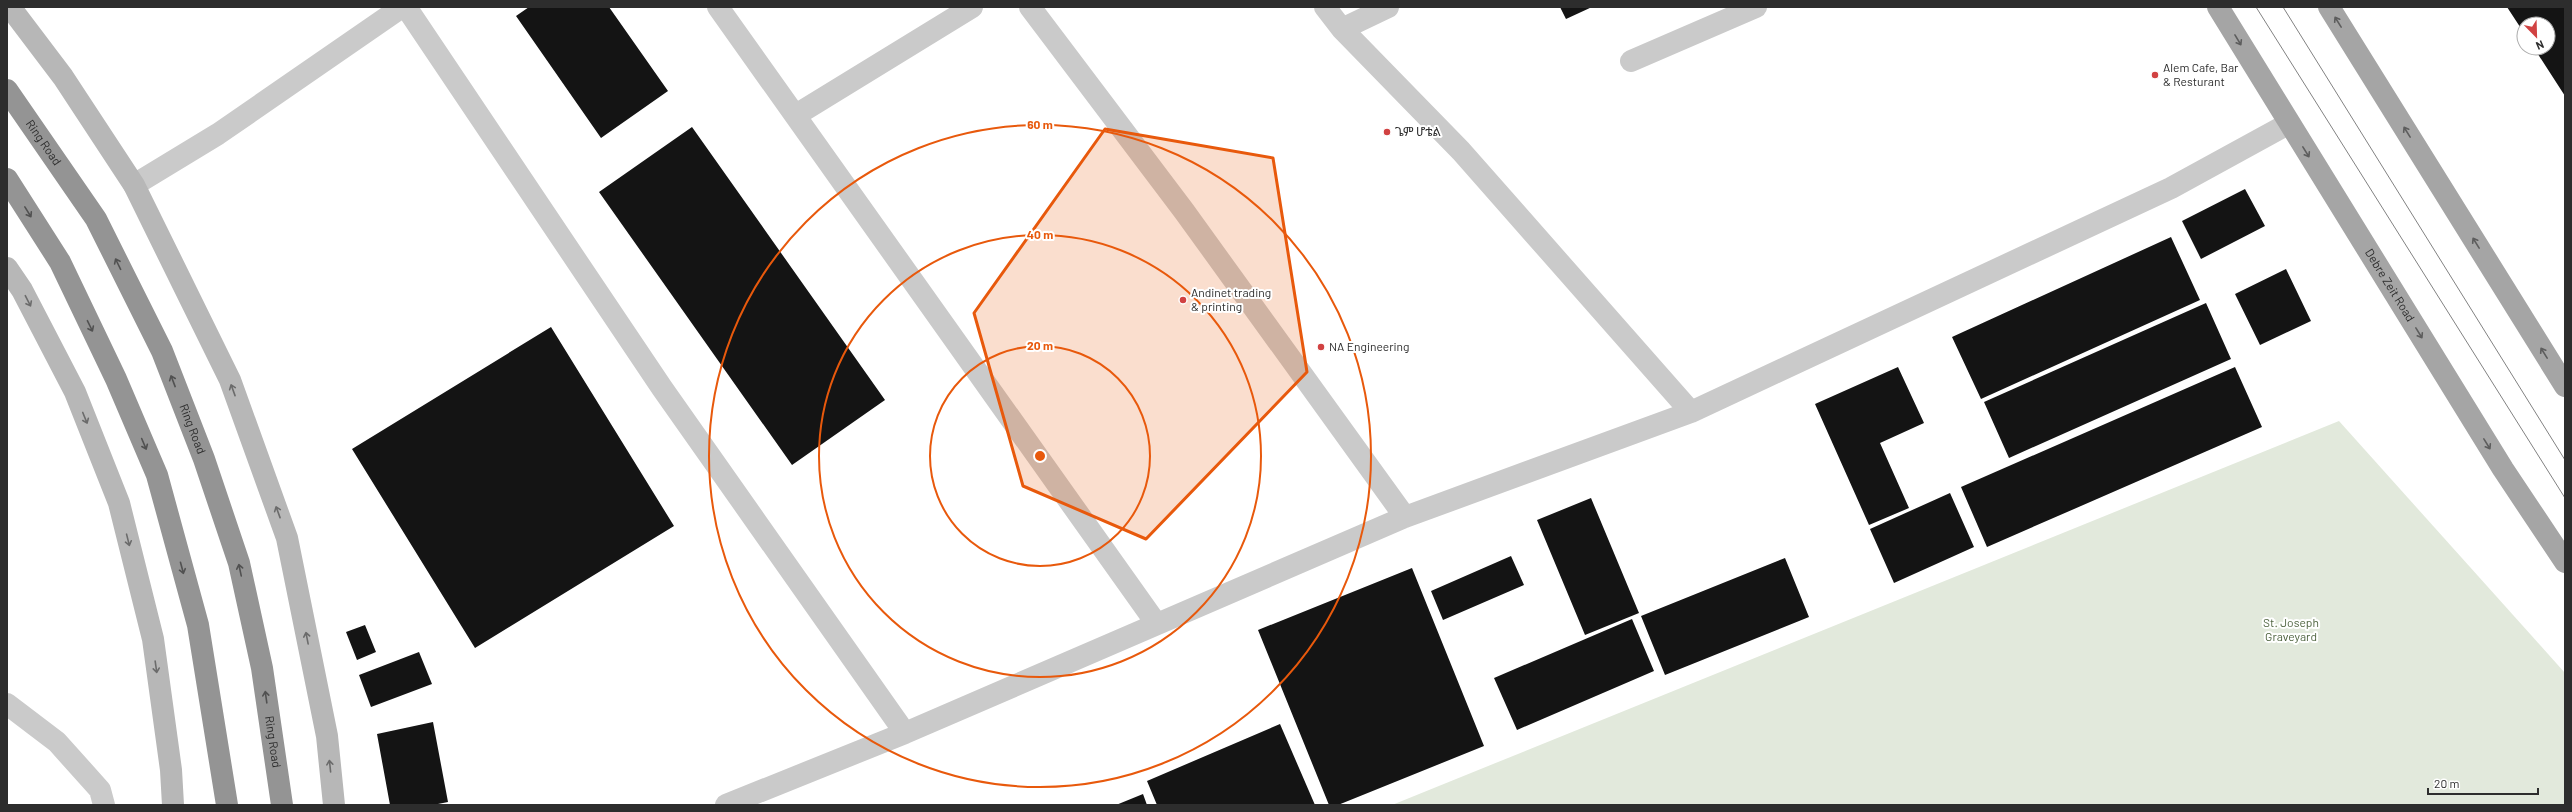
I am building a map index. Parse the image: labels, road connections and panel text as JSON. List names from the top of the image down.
{
  "streets": {
    "highway": ["Ring Road"],
    "main road": ["Debre Zeit Road"]
  },
  "parks": ["St. Joseph Graveyard"],
  "places": [
    "Alem Cafe, Bar & Resturant",
    "ጌም ሆቴል",
    "Andinet trading & printing",
    "NA Engineering"
  ],
  "scale_bar": "20 m",
  "north": "bottom right",
  "rings": ["60 m", "40 m", "20 m"]
}
